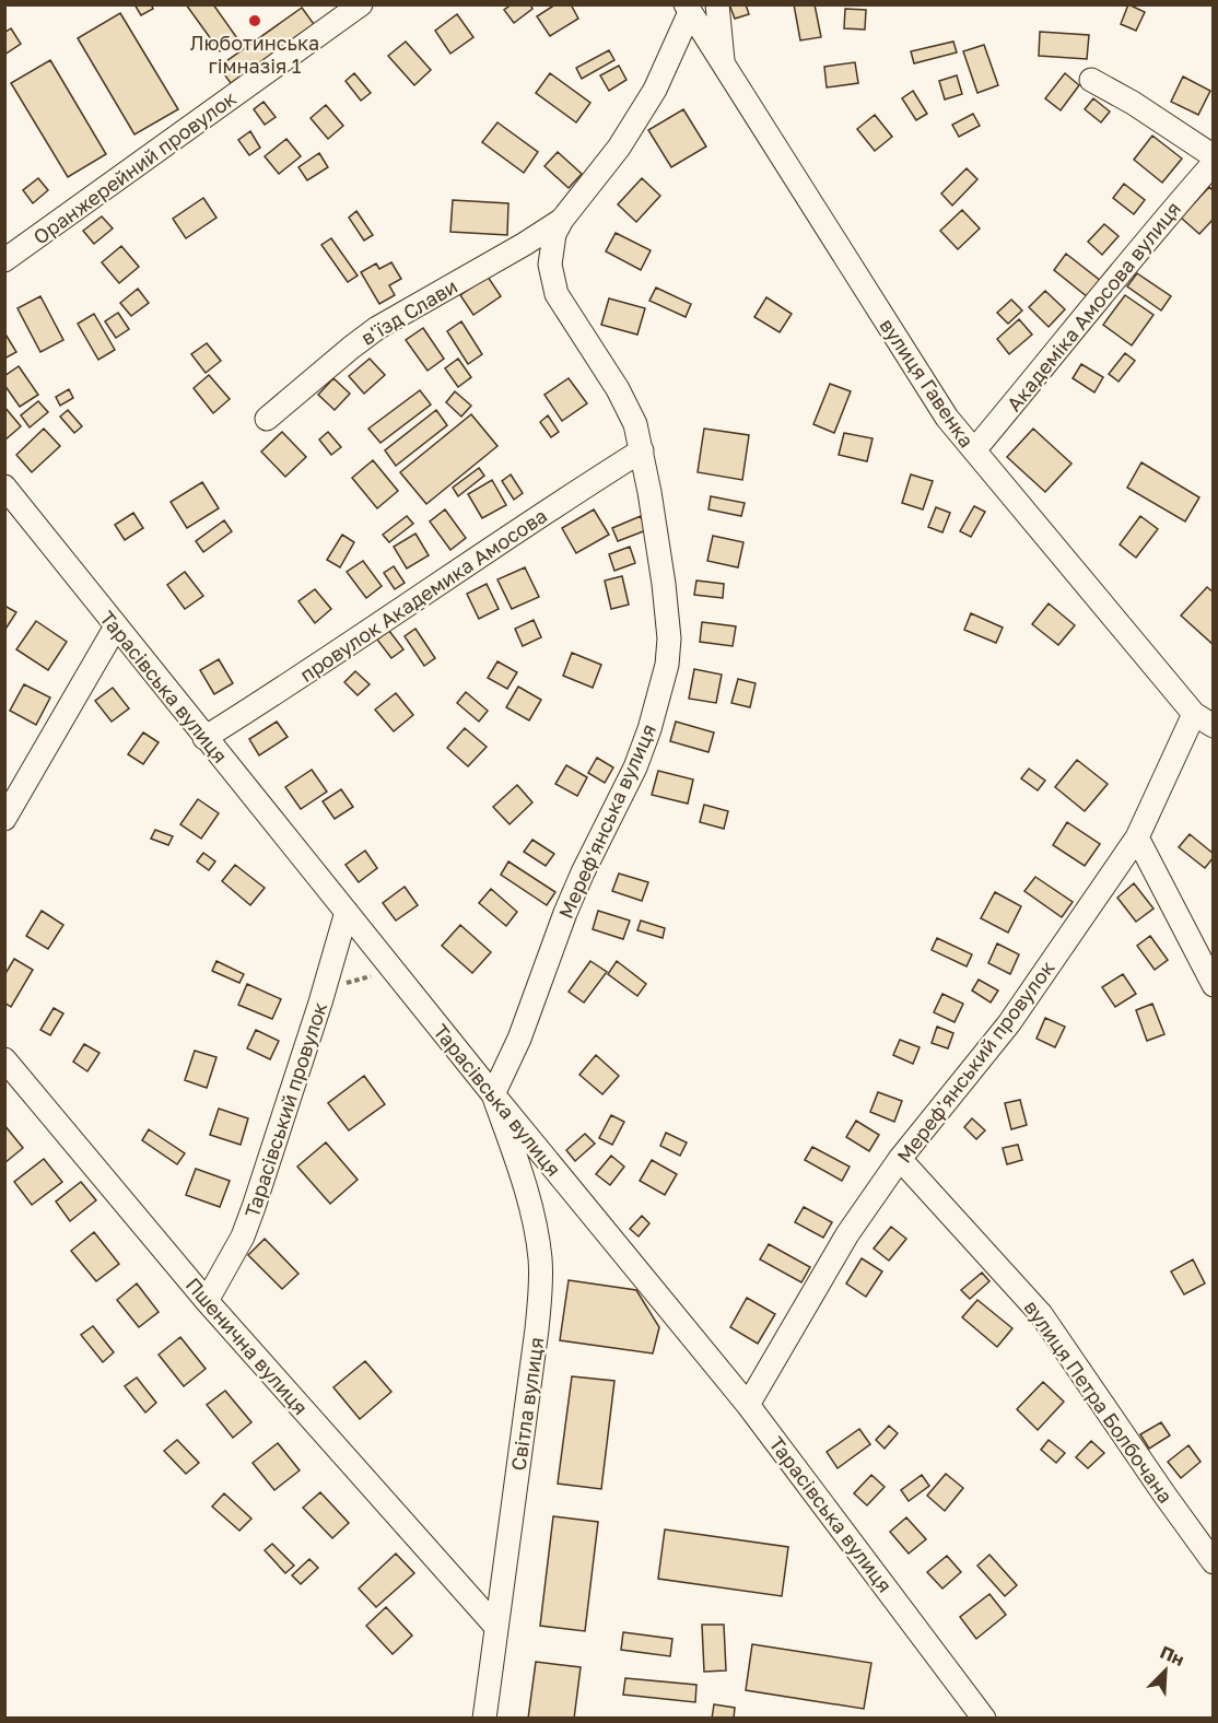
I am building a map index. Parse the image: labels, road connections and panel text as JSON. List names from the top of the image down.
{
  "streets": {
    "street": [
      "Оранжерейний провулок",
      "Академіка Амосова вулиця",
      "в'їзд Слави",
      "вулиця Гавенка",
      "провулок Академика Амосова",
      "Тарасівська вулиця",
      "Мереф'янська вулиця",
      "Мереф'янський провулок",
      "Тарасівський провулок",
      "Пшенична вулиця",
      "вулиця Петра Болбочана",
      "Світла вулиця"
    ]
  },
  "crossings": [
    ["Академіка Амосова вулиця", "вулиця Гавенка"],
    ["в'їзд Слави", "Мереф'янська вулиця"],
    ["вулиця Гавенка", "Мереф'янська вулиця"],
    ["вулиця Гавенка", "Мереф'янський провулок"],
    ["провулок Академика Амосова", "Тарасівська вулиця"],
    ["провулок Академика Амосова", "Мереф'янська вулиця"],
    ["Тарасівська вулиця", "Мереф'янська вулиця"],
    ["Тарасівська вулиця", "Мереф'янський провулок"],
    ["Тарасівська вулиця", "Тарасівський провулок"],
    ["Тарасівська вулиця", "Світла вулиця"],
    ["Мереф'янська вулиця", "Світла вулиця"],
    ["Мереф'янський провулок", "вулиця Петра Болбочана"],
    ["Тарасівський провулок", "Пшенична вулиця"],
    ["Пшенична вулиця", "Світла вулиця"]
  ],
  "places": ["Люботинська гiмназiя 1"],
  "north": "top right"
}
